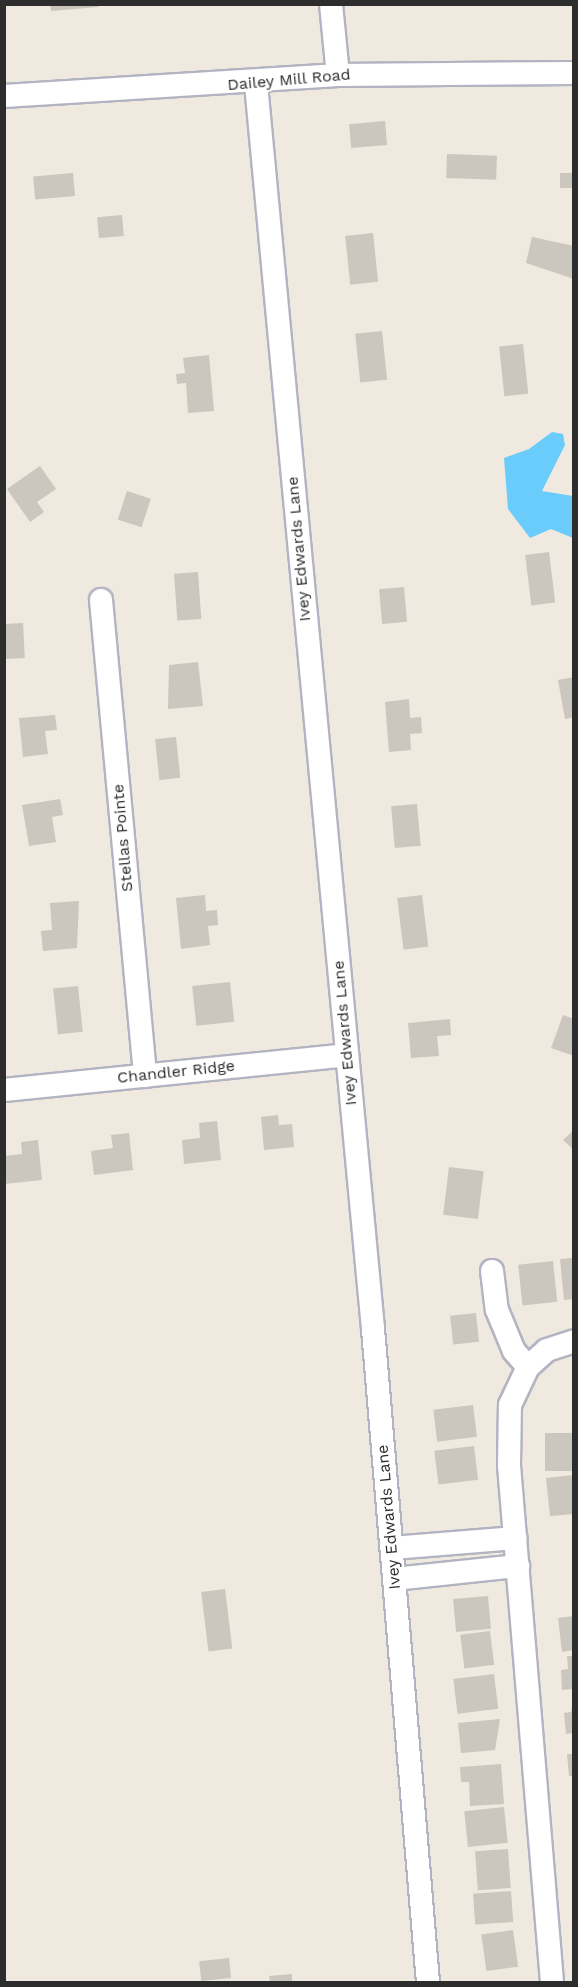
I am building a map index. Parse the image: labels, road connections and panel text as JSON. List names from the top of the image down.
{
  "streets": {
    "street": [
      "Dailey Mill Road",
      "Ivey Edwards Lane",
      "Stellas Pointe",
      "Chandler Ridge"
    ]
  },
  "crossings": [
    ["Dailey Mill Road", "Ivey Edwards Lane"],
    ["Ivey Edwards Lane", "Chandler Ridge"],
    ["Stellas Pointe", "Chandler Ridge"]
  ]
}
